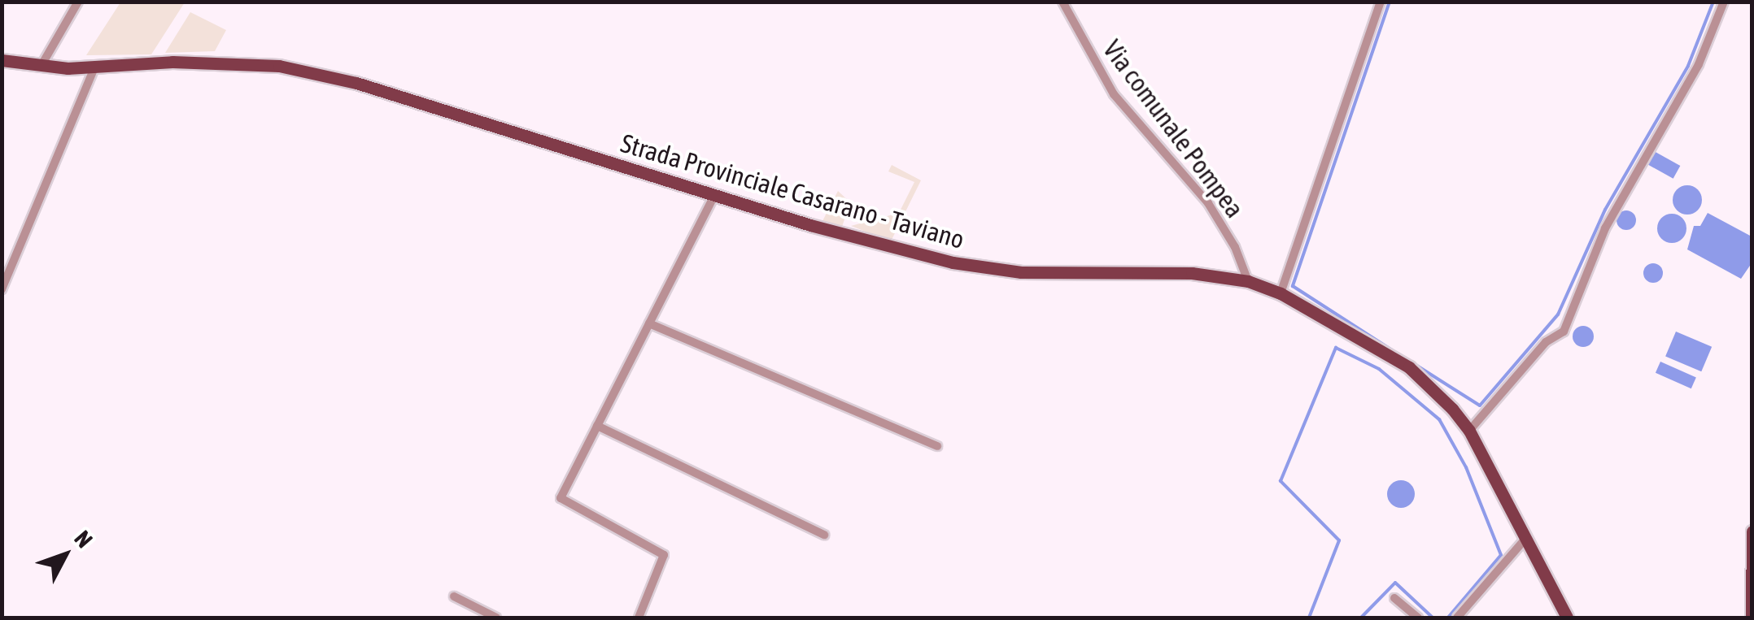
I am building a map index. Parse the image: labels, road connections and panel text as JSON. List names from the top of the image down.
{
  "streets": {
    "main road": ["Strada Provinciale Casarano - Taviano"],
    "street": ["Via comunale Pompea"]
  },
  "crossings": [
    ["Via comunale Pompea", "Strada Provinciale Casarano - Taviano"]
  ],
  "north": "top right"
}
